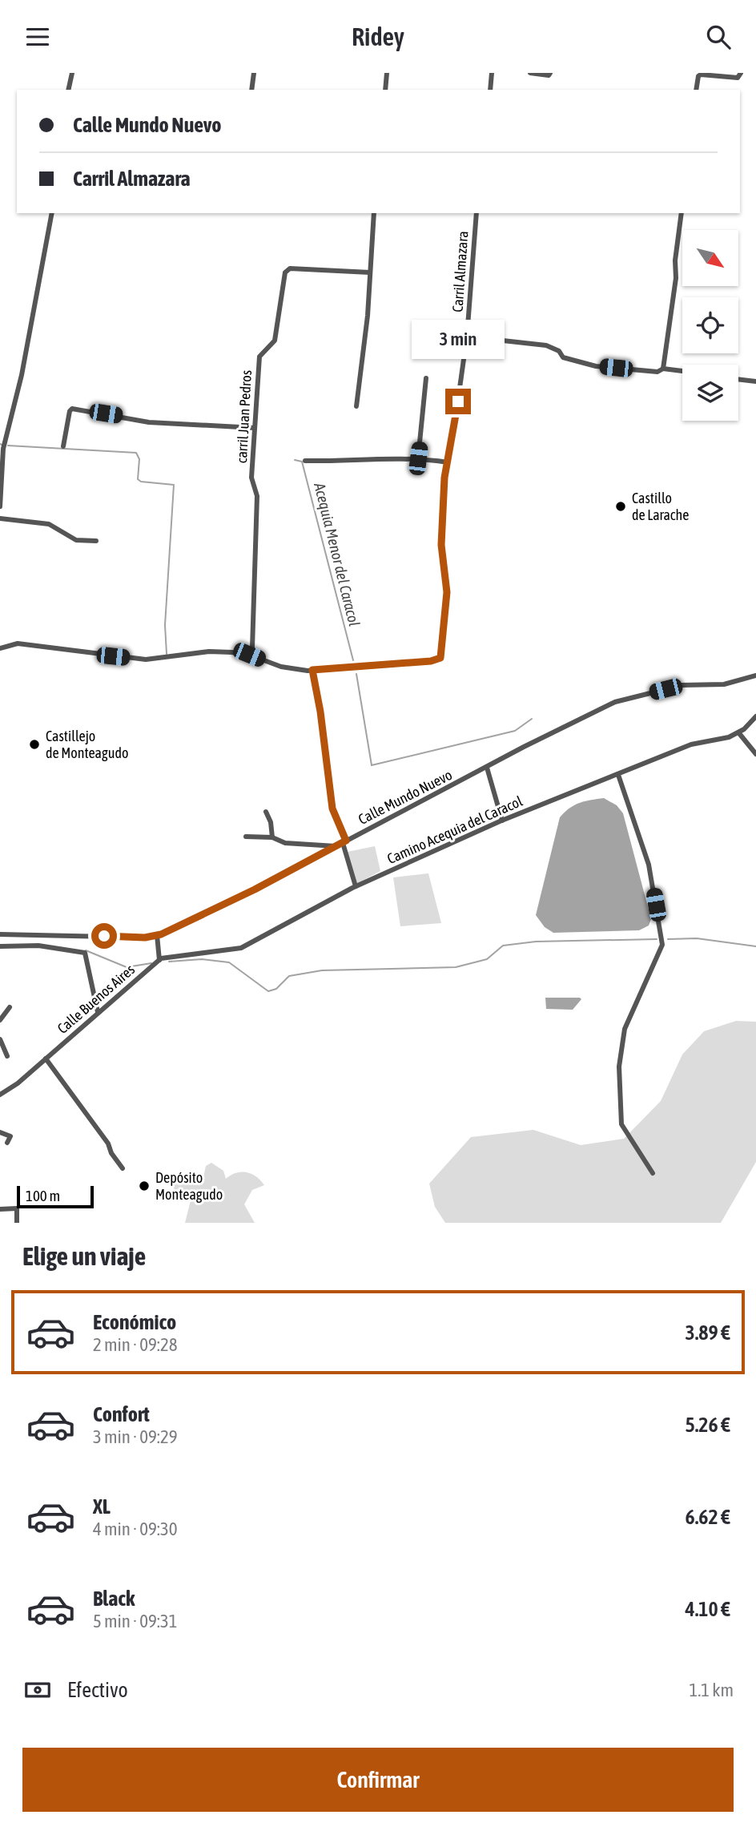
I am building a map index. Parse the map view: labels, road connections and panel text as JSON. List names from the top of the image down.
{
  "streets": {
    "street": [
      "Carril Almazara",
      "carril Juan Pedros",
      "Calle Mundo Nuevo",
      "Camino Acequia del Caracol",
      "Calle Buenos Aires"
    ]
  },
  "crossings": [
    ["Carril Almazara", "carril Juan Pedros"],
    ["Camino Acequia del Caracol", "Calle Buenos Aires"]
  ],
  "water": ["Acequia Menor del Caracol"],
  "places": ["Castillo de Larache", "Castillejo de Monteagudo", "Depósito Monteagudo"],
  "scale_bar": "100 m",
  "north": "bottom right",
  "page": {
    "header": "Ridey",
    "banner": ["Calle Mundo Nuevo", "Carril Almazara"],
    "bubble": "3 min",
    "scale": "100 m",
    "heading": "Elige un viaje",
    "list": [
      {
        "name": "Económico",
        "note": "2 min · 09:28",
        "value": "3.89 €"
      },
      {
        "name": "Confort",
        "note": "3 min · 09:29",
        "value": "5.26 €"
      },
      {
        "name": "XL",
        "note": "4 min · 09:30",
        "value": "6.62 €"
      },
      {
        "name": "Black",
        "note": "5 min · 09:31",
        "value": "4.10 €"
      }
    ],
    "pay": ["Efectivo", "1.1 km"],
    "buttons": "Confirmar"
  }
}
